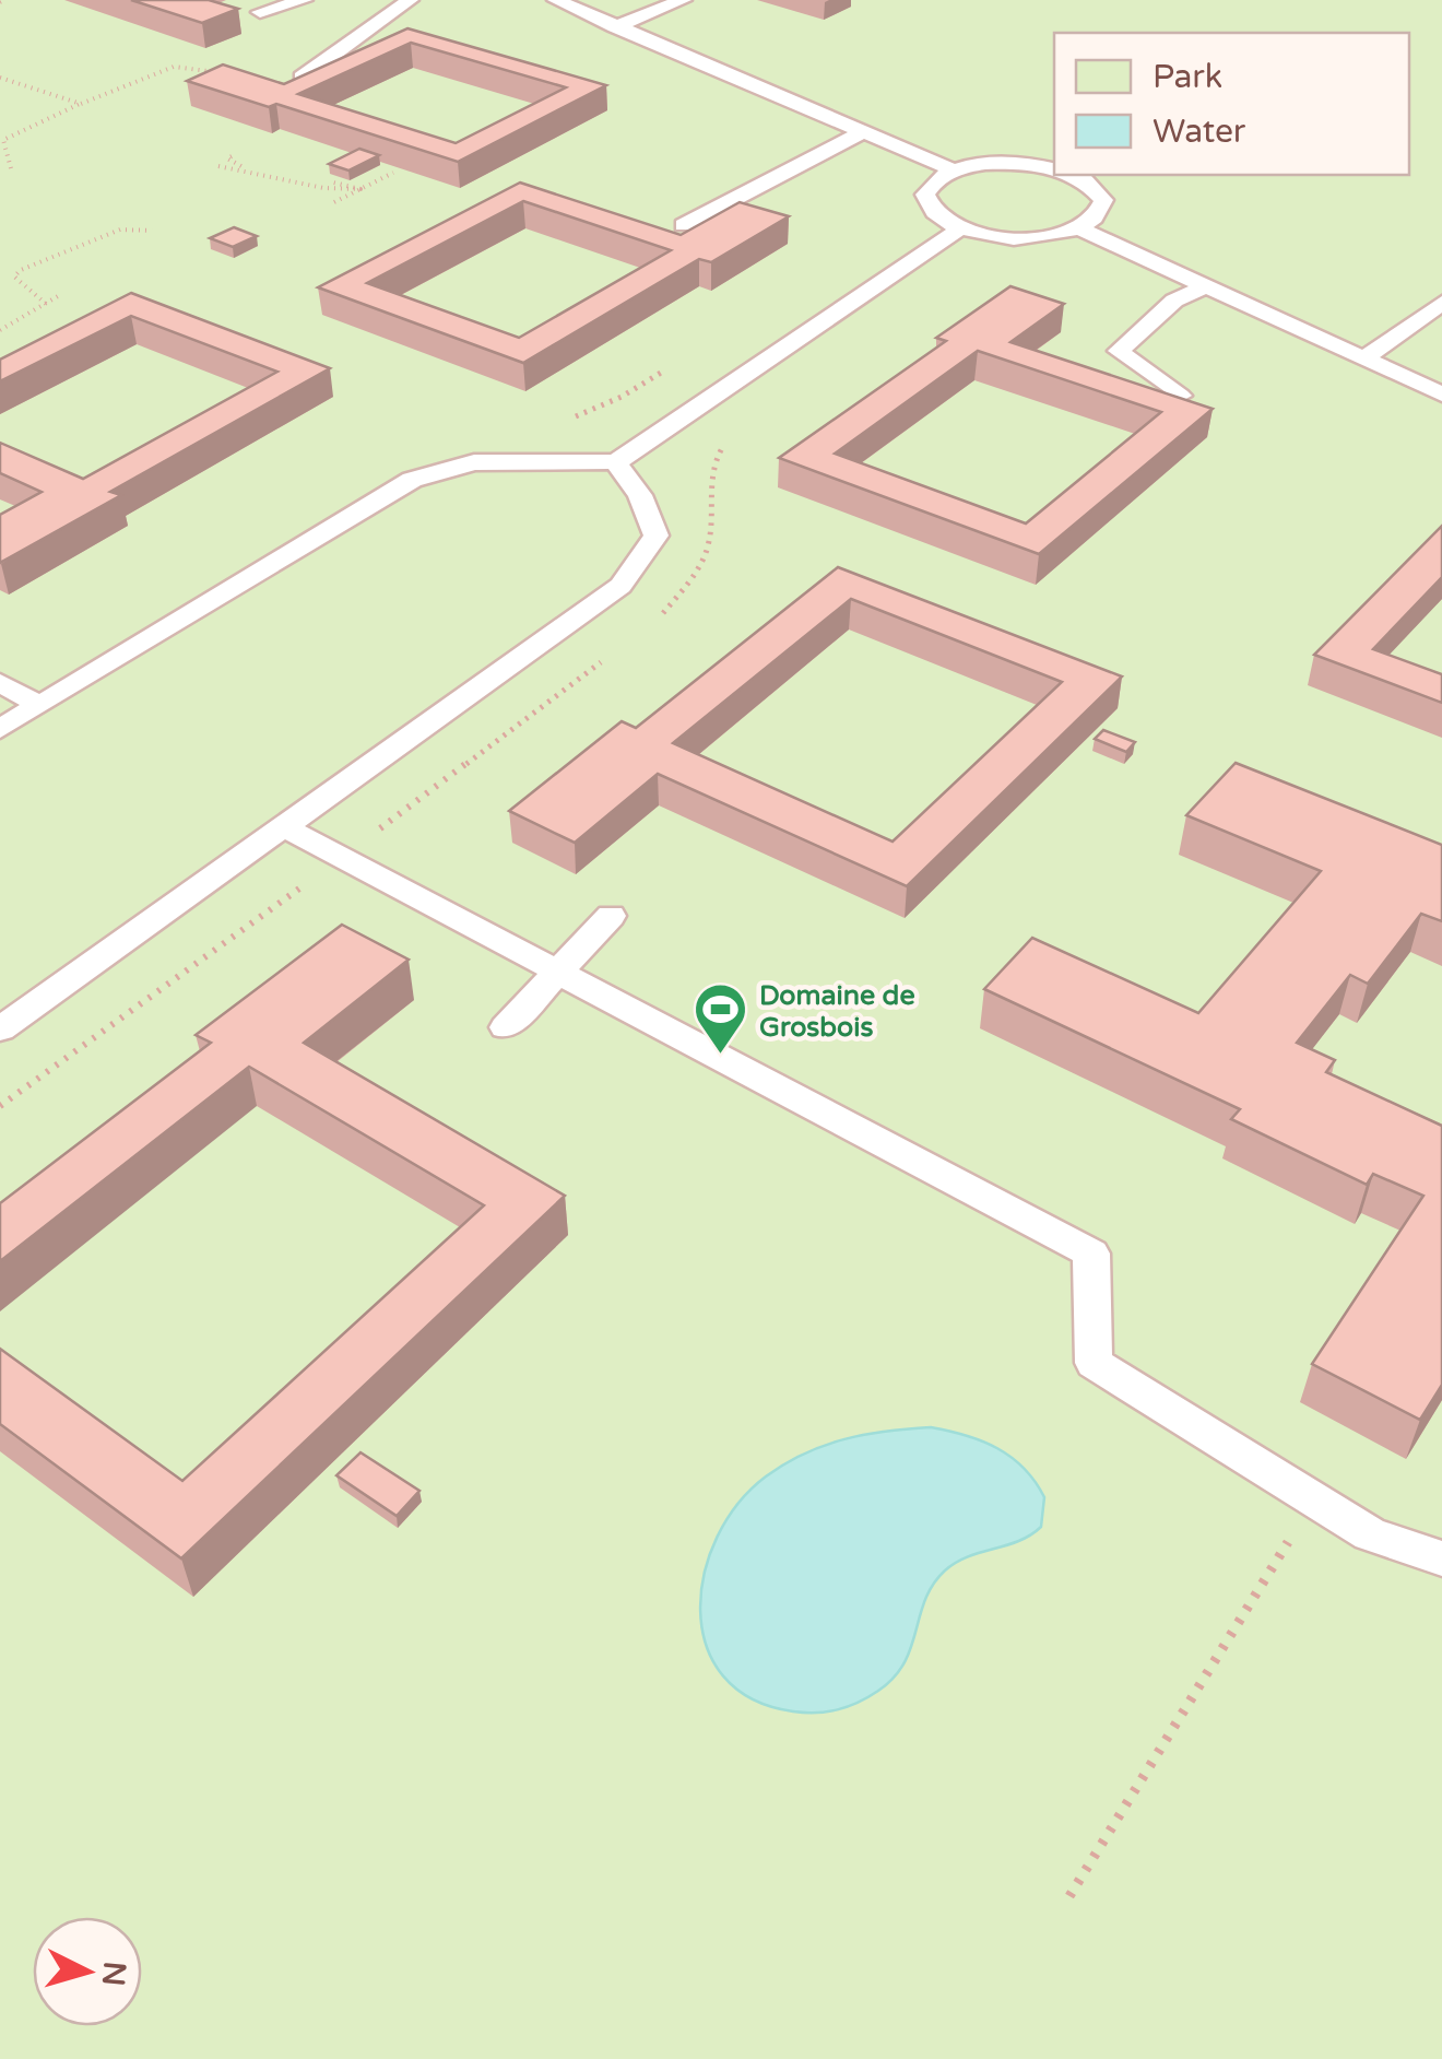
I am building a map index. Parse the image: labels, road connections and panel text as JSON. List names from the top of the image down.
{
  "places": {
    "sports": ["Domaine de Grosbois"]
  },
  "legend": ["Park", "Water"],
  "north": "right"
}
